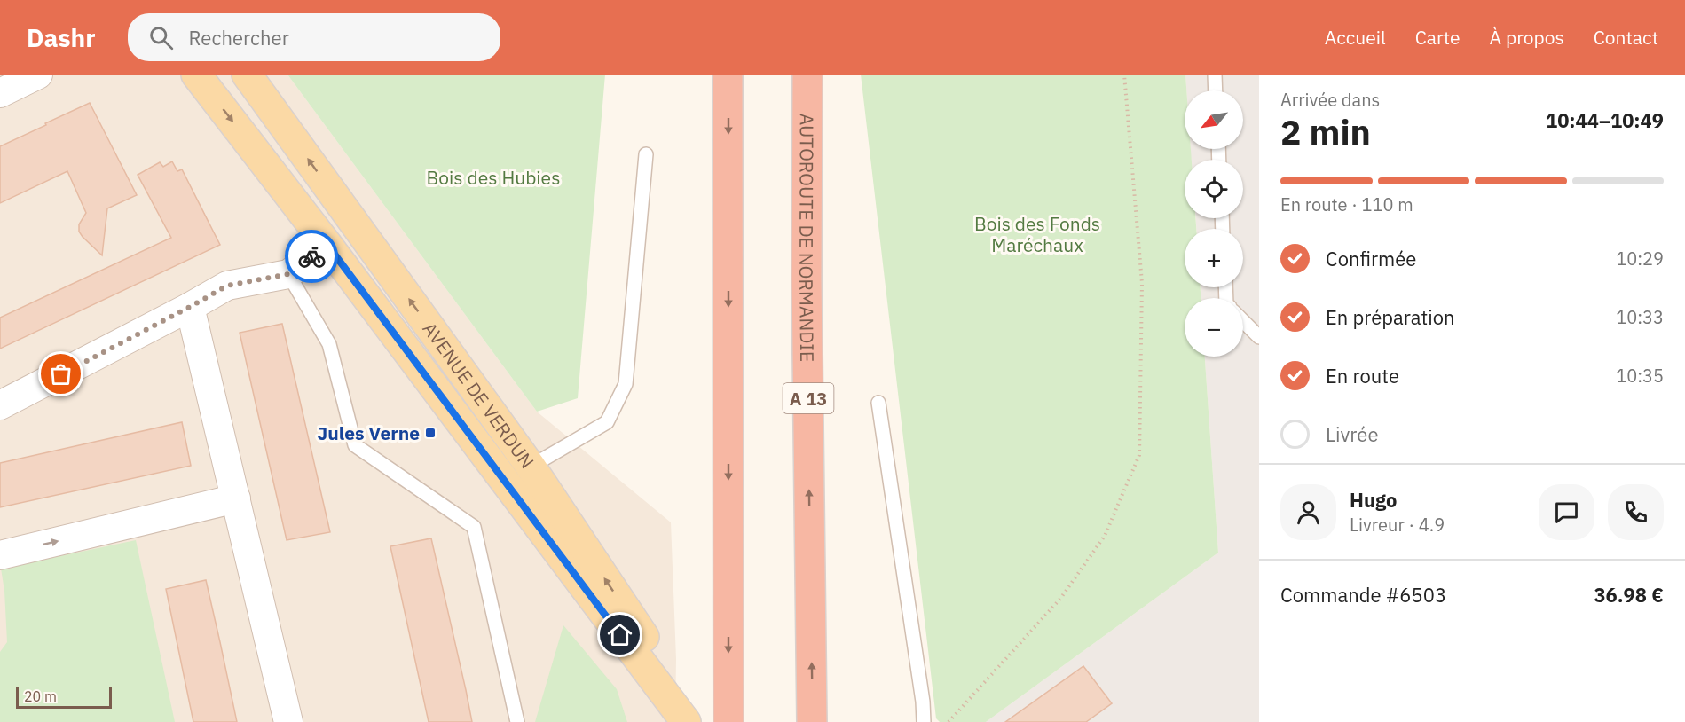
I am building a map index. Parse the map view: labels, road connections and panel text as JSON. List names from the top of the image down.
{
  "streets": {
    "highway": ["AUTOROUTE DE NORMANDIE", "A 13"],
    "main road": ["AVENUE DE VERDUN"]
  },
  "parks": ["Bois des Hubies", "Bois des Fonds Maréchaux"],
  "places": {
    "transit": ["Jules Verne"]
  },
  "scale_bar": "20 m",
  "north": "bottom left",
  "page": {
    "header": "Dashr",
    "search": "Rechercher",
    "nav": [
      "Accueil",
      "Carte",
      "À propos",
      "Contact"
    ],
    "heading": ["2 min", "Arrivée dans", "10:44–10:49"],
    "panel": [
      "Hugo",
      "Livreur · 4.9",
      "Commande #6503",
      "36.98 €"
    ],
    "map_buttons": ["+", "−"],
    "bar": "En route · 110 m",
    "list": [
      ["Confirmée", "10:29"],
      ["En préparation", "10:33"],
      ["En route", "10:35"],
      "Livrée"
    ],
    "scale": "20 m"
  }
}
